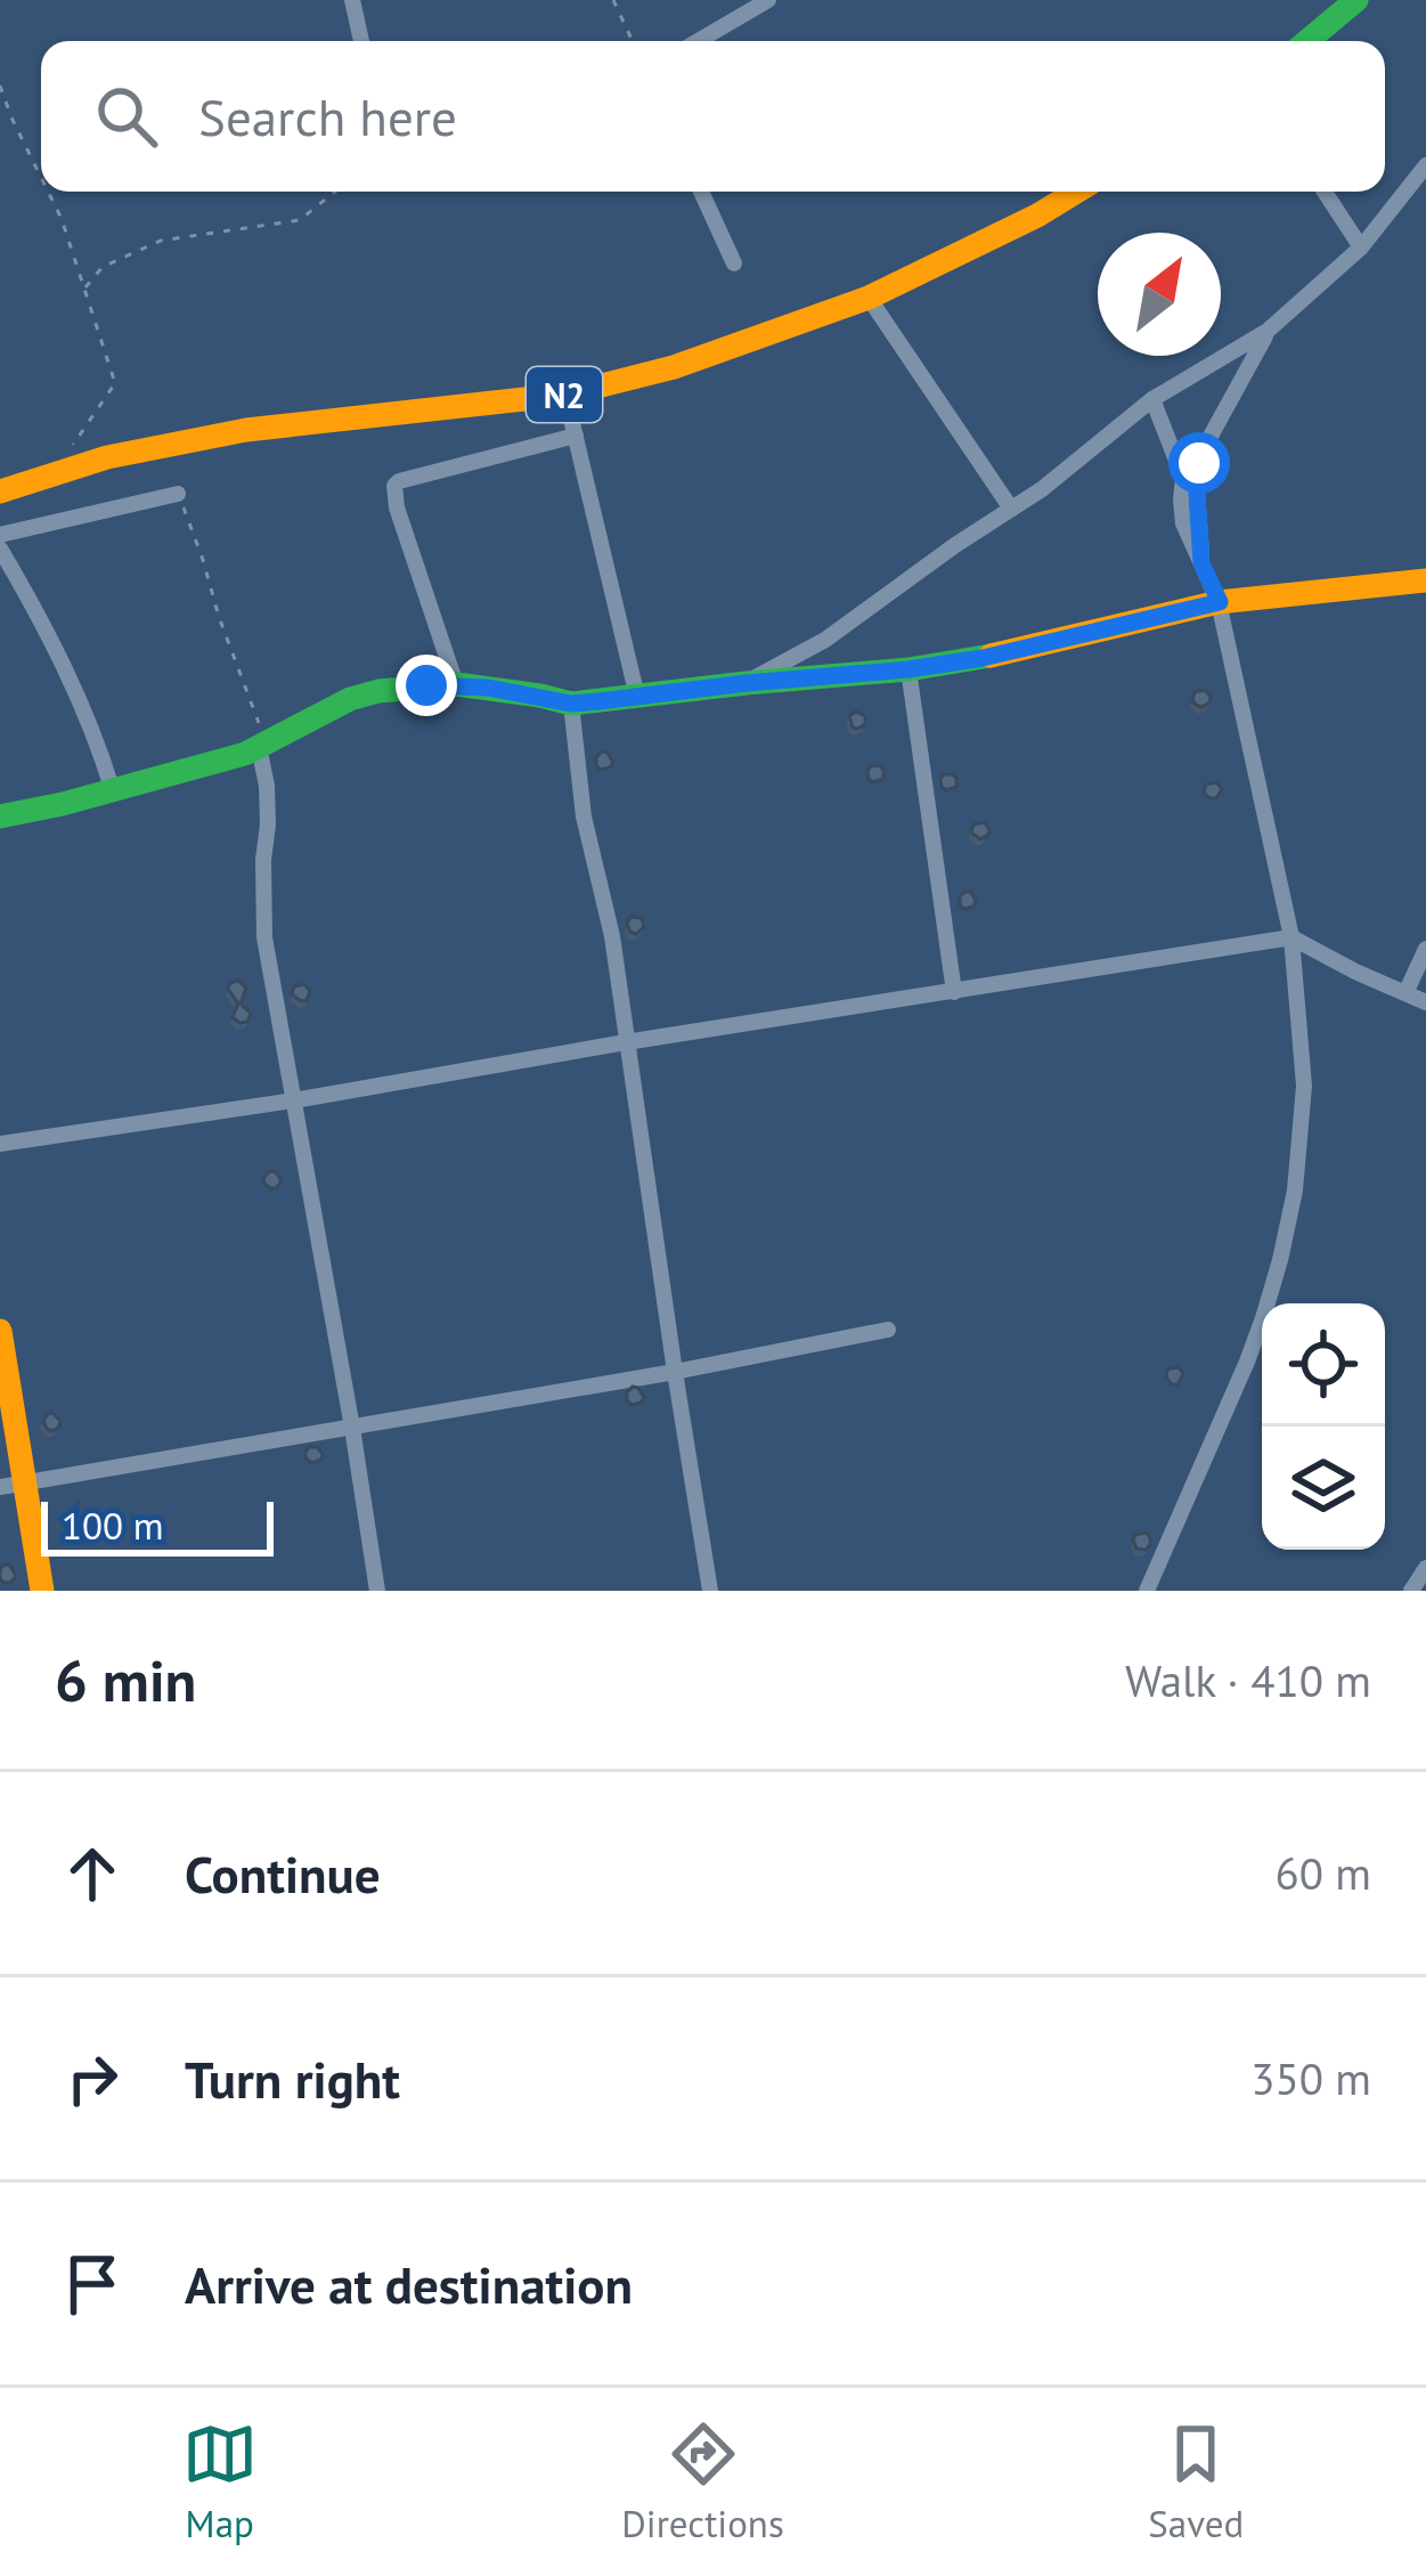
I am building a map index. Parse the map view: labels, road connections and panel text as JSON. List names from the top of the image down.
{
  "streets": {
    "main road": ["N2"]
  },
  "scale_bar": "100 m",
  "north": "top right",
  "page": {
    "search": "Search here",
    "scale": "100 m",
    "heading": ["6 min", "Walk · 410 m"],
    "list": [
      ["Continue", "60 m"],
      ["Turn right", "350 m"],
      "Arrive at destination"
    ],
    "nav": ["Map", "Directions", "Saved"]
  }
}
